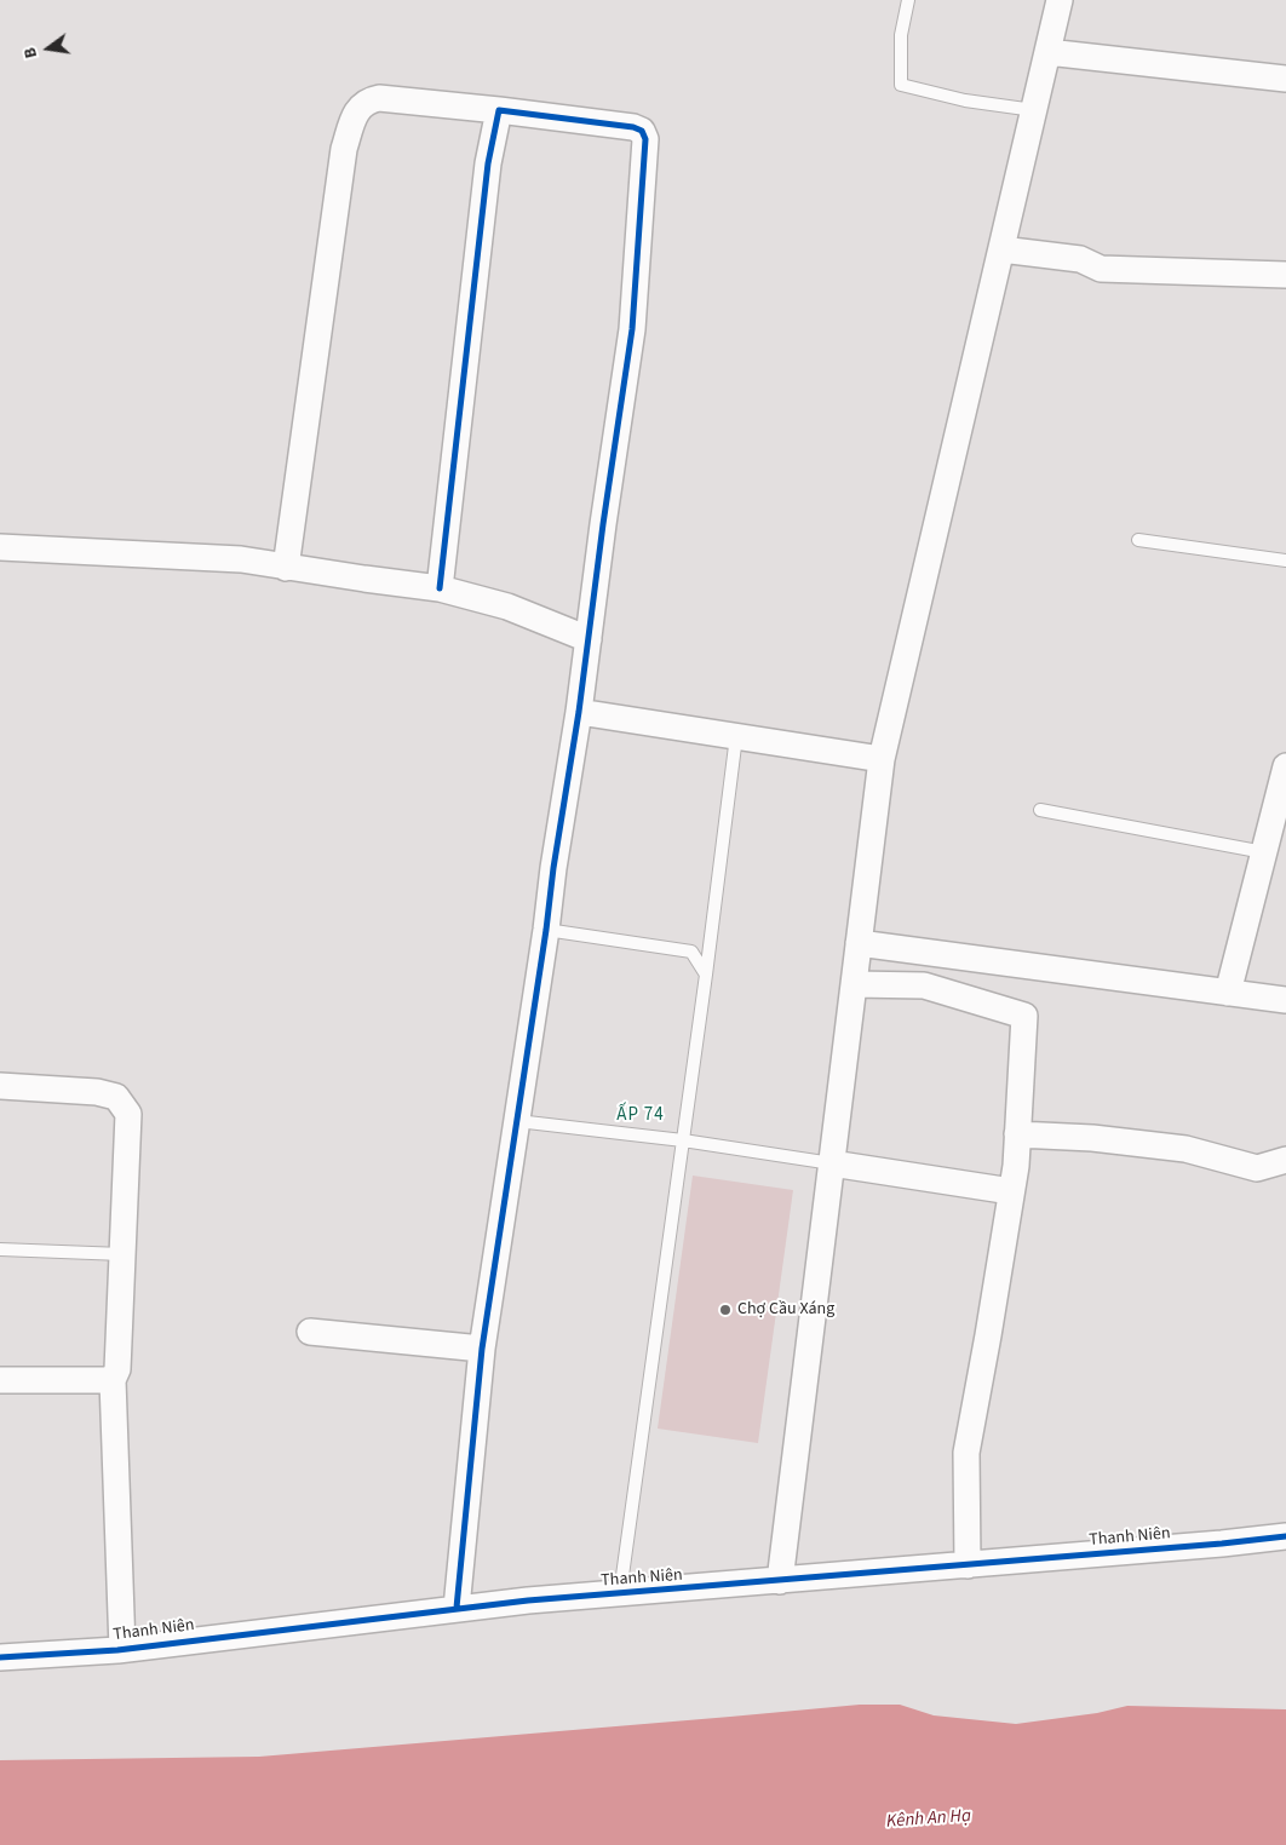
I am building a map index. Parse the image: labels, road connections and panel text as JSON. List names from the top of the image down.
{
  "streets": {
    "street": ["Thanh Niên"]
  },
  "districts": ["ẤP 74"],
  "water": ["Kênh An Hạ"],
  "places": ["Chợ Cầu Xáng"],
  "north": "left"
}
